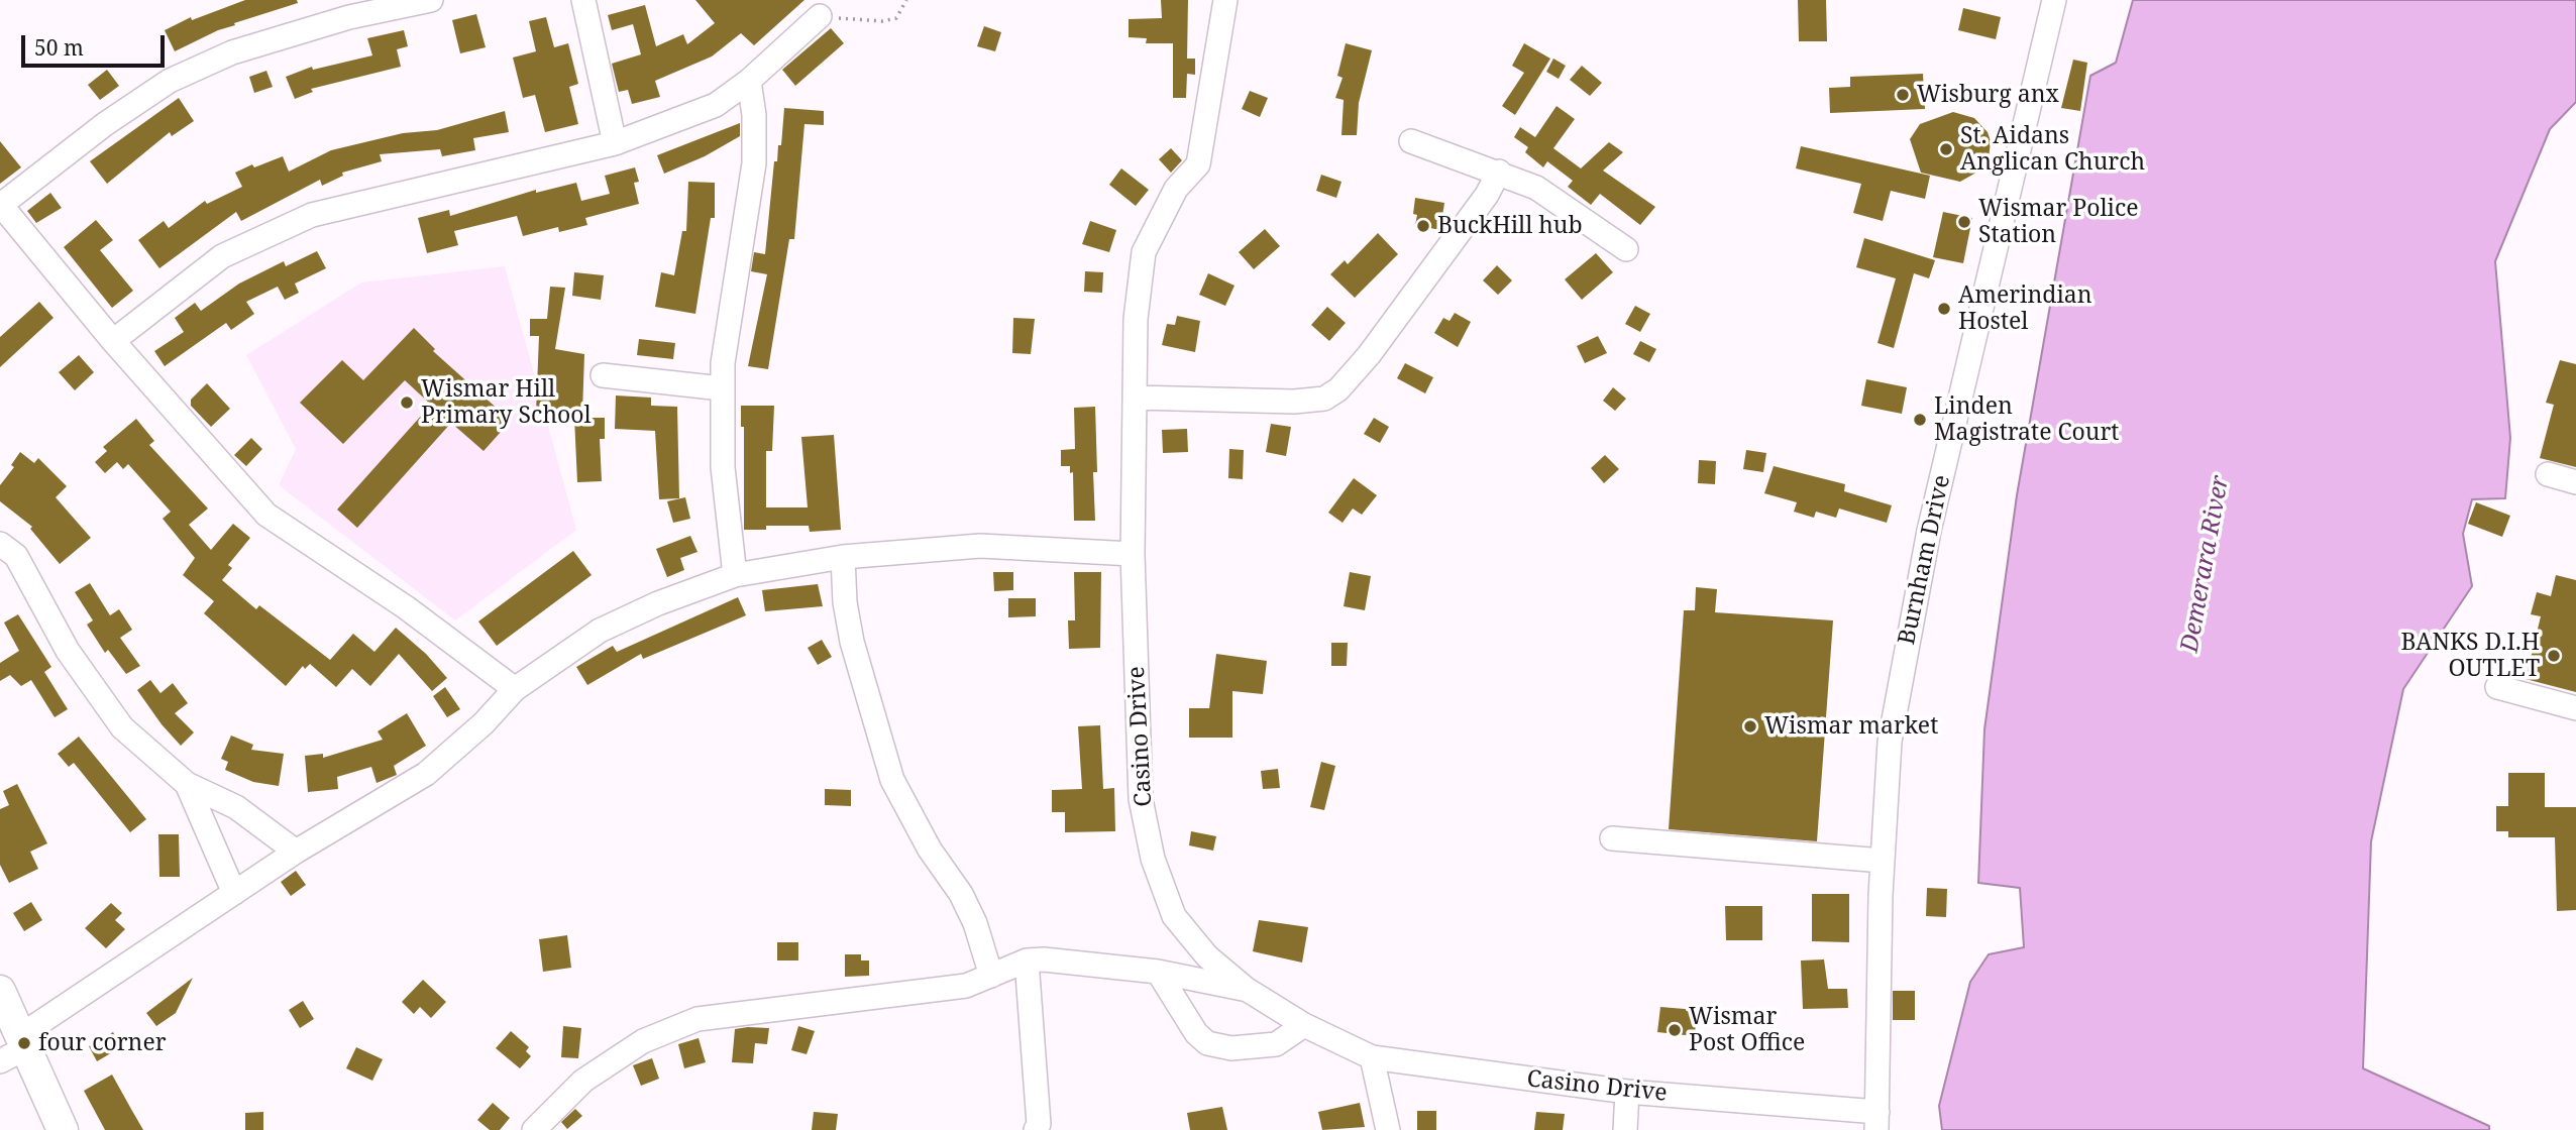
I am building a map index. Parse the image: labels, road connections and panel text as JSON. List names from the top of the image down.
{
  "streets": {
    "street": ["Burnham Drive", "Casino Drive"]
  },
  "crossings": [
    ["Burnham Drive", "Casino Drive"]
  ],
  "water": ["Demerara River"],
  "places": [
    "Wisburg anx",
    "St. Aidans Anglican Church",
    "Wismar Police Station",
    "BuckHill hub",
    "Amerindian Hostel",
    "Wismar Hill Primary School",
    "Linden Magistrate Court",
    "BANKS D.I.H OUTLET",
    "Wismar market",
    "Wismar Post Office",
    "four corner"
  ],
  "scale_bar": "50 m"
}
